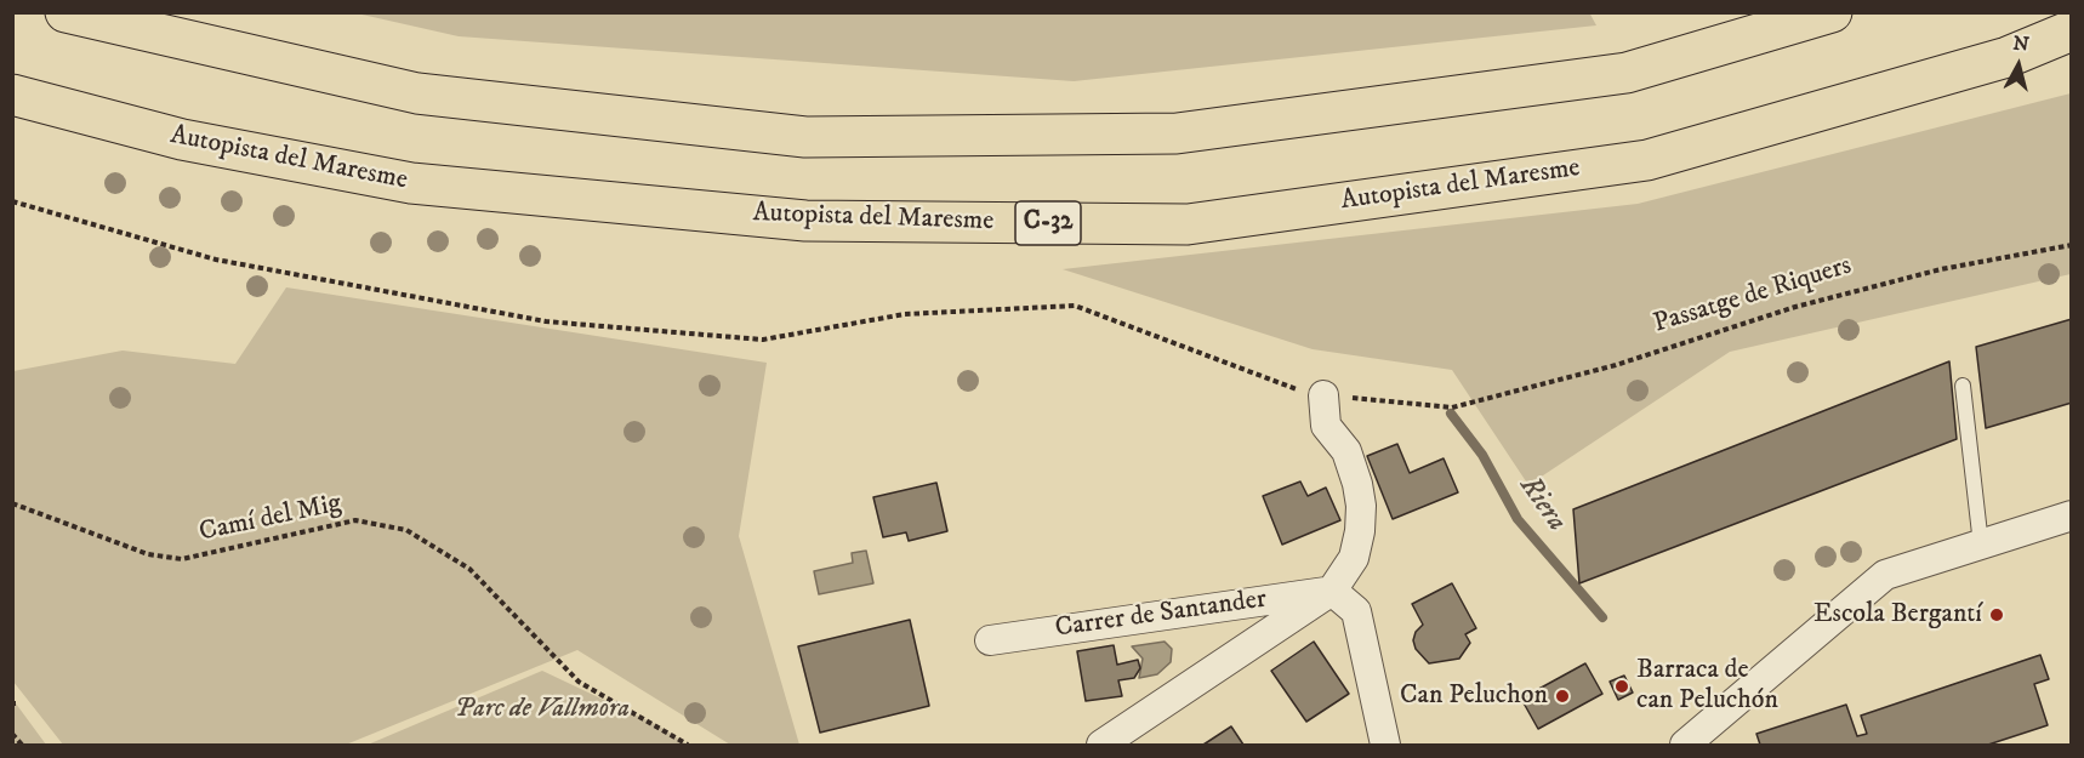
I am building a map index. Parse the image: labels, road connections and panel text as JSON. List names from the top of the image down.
{
  "streets": {
    "highway": ["Autopista del Maresme", "C-32"],
    "street": ["Carrer de Santander"],
    "path": ["Passatge de Riquers", "Camí del Mig"]
  },
  "water": ["Riera"],
  "parks": ["Parc de Vallmora"],
  "places": ["Escola Bergantí", "Barraca de can Peluchón", "Can Peluchon"],
  "north": "top"
}
